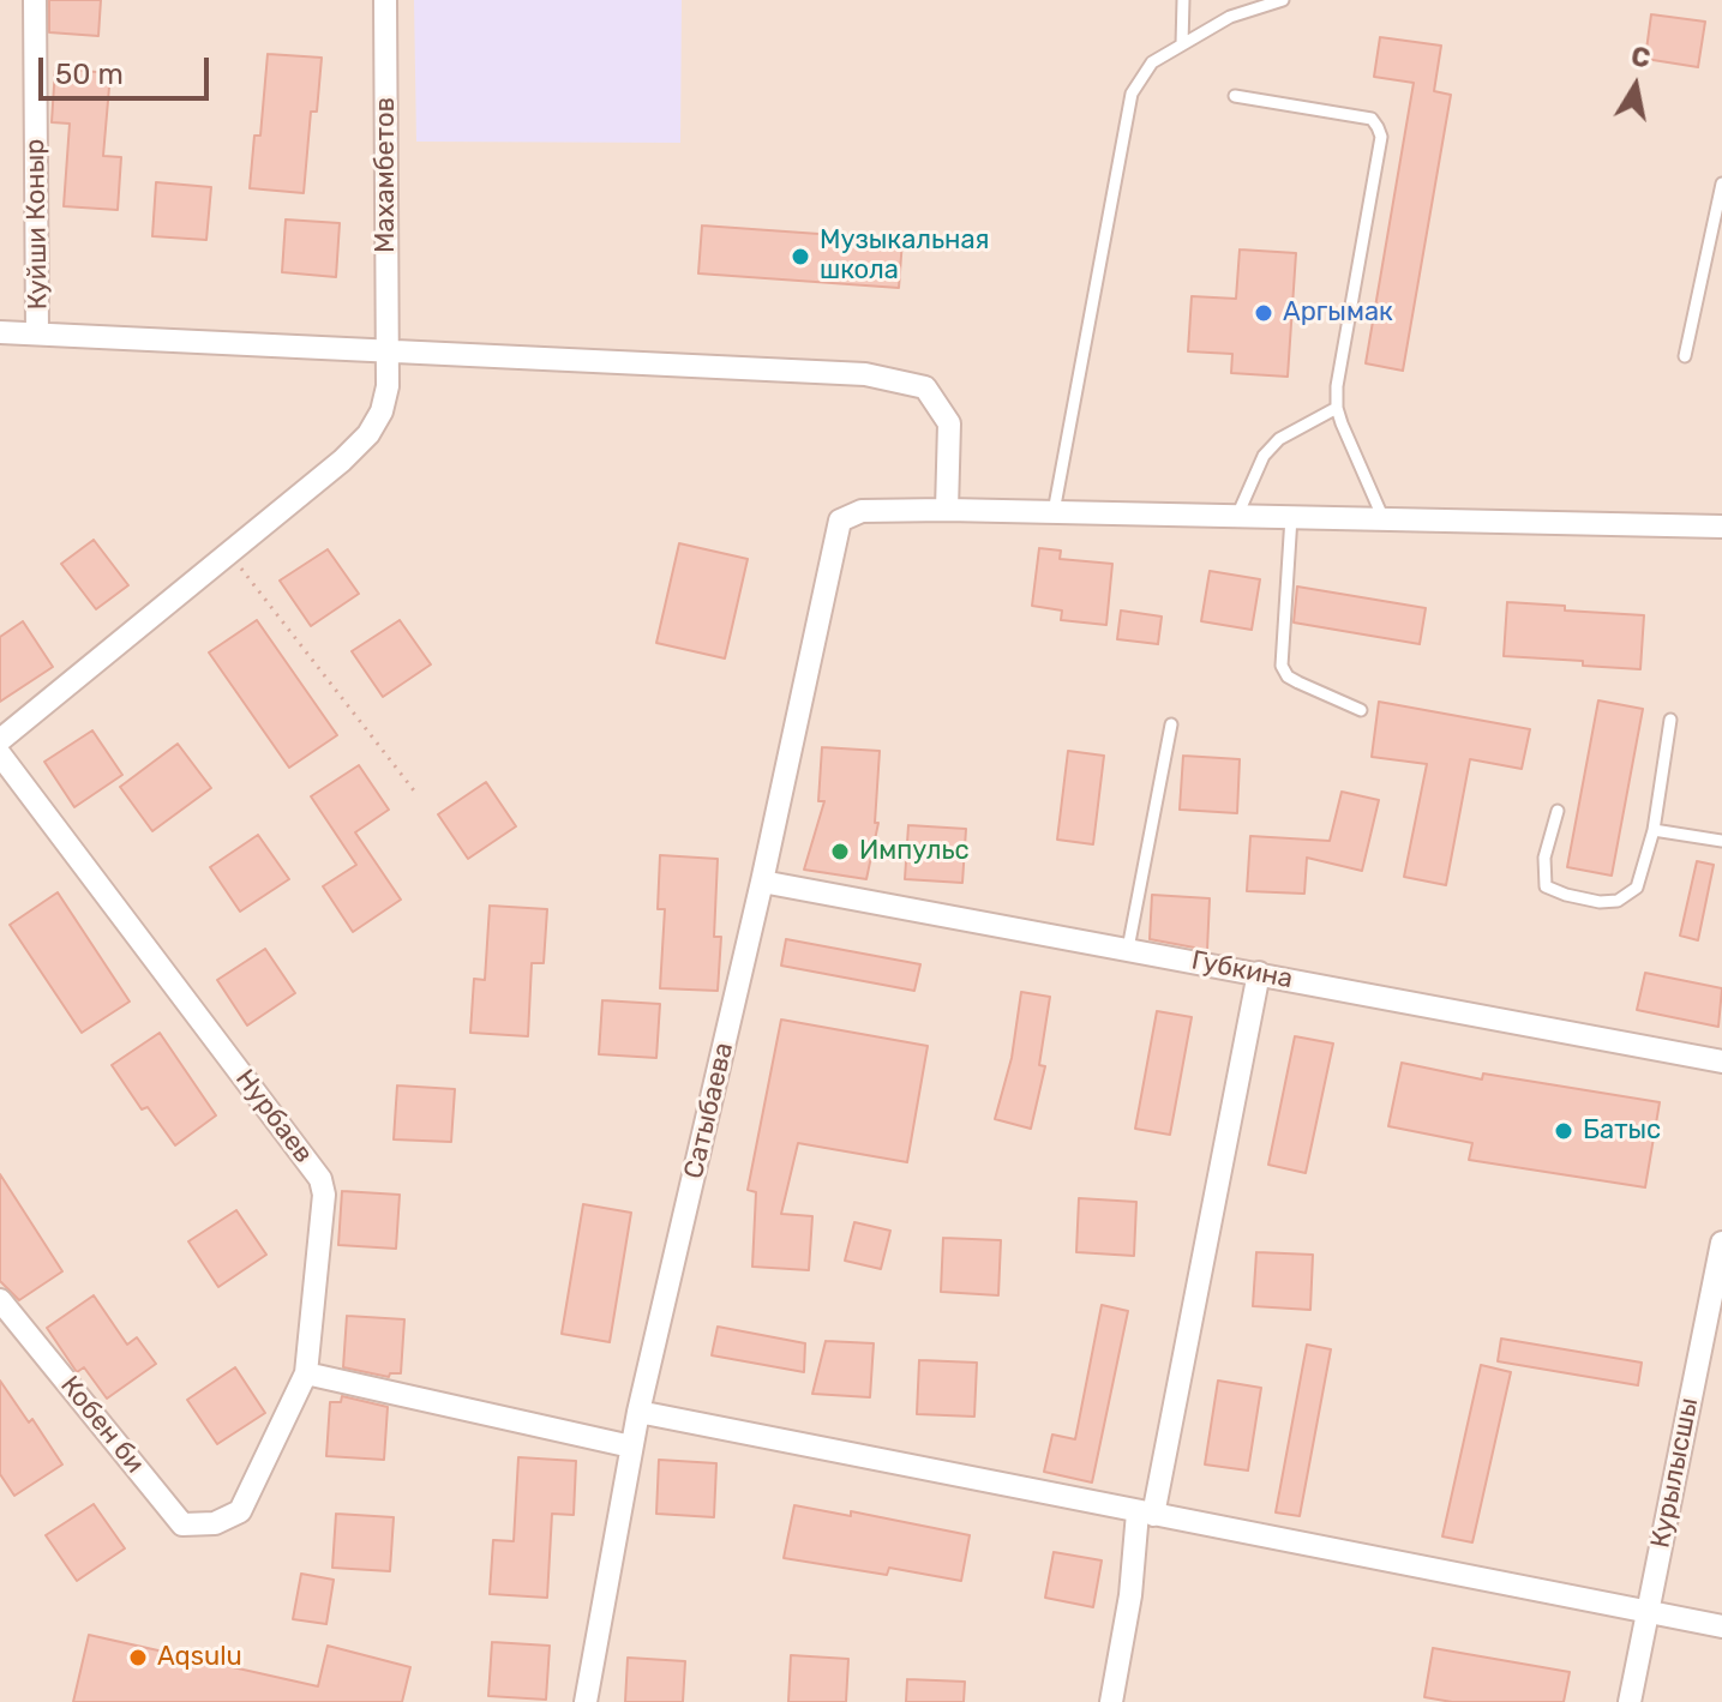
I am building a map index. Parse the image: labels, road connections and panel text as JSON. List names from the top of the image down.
{
  "streets": {
    "street": [
      "Махамбетов",
      "Куйши Коныр",
      "Губкина",
      "Сатыбаева",
      "Нурбаев",
      "Кобен би",
      "Курылысшы"
    ]
  },
  "crossings": [
    ["Губкина", "Сатыбаева"],
    ["Нурбаев", "Кобен би"]
  ],
  "places": [
    "Музыкальная школа",
    "Аргымак",
    "Импульс",
    "Батыс",
    "Aqsulu"
  ],
  "scale_bar": "50 m",
  "north": "top"
}
